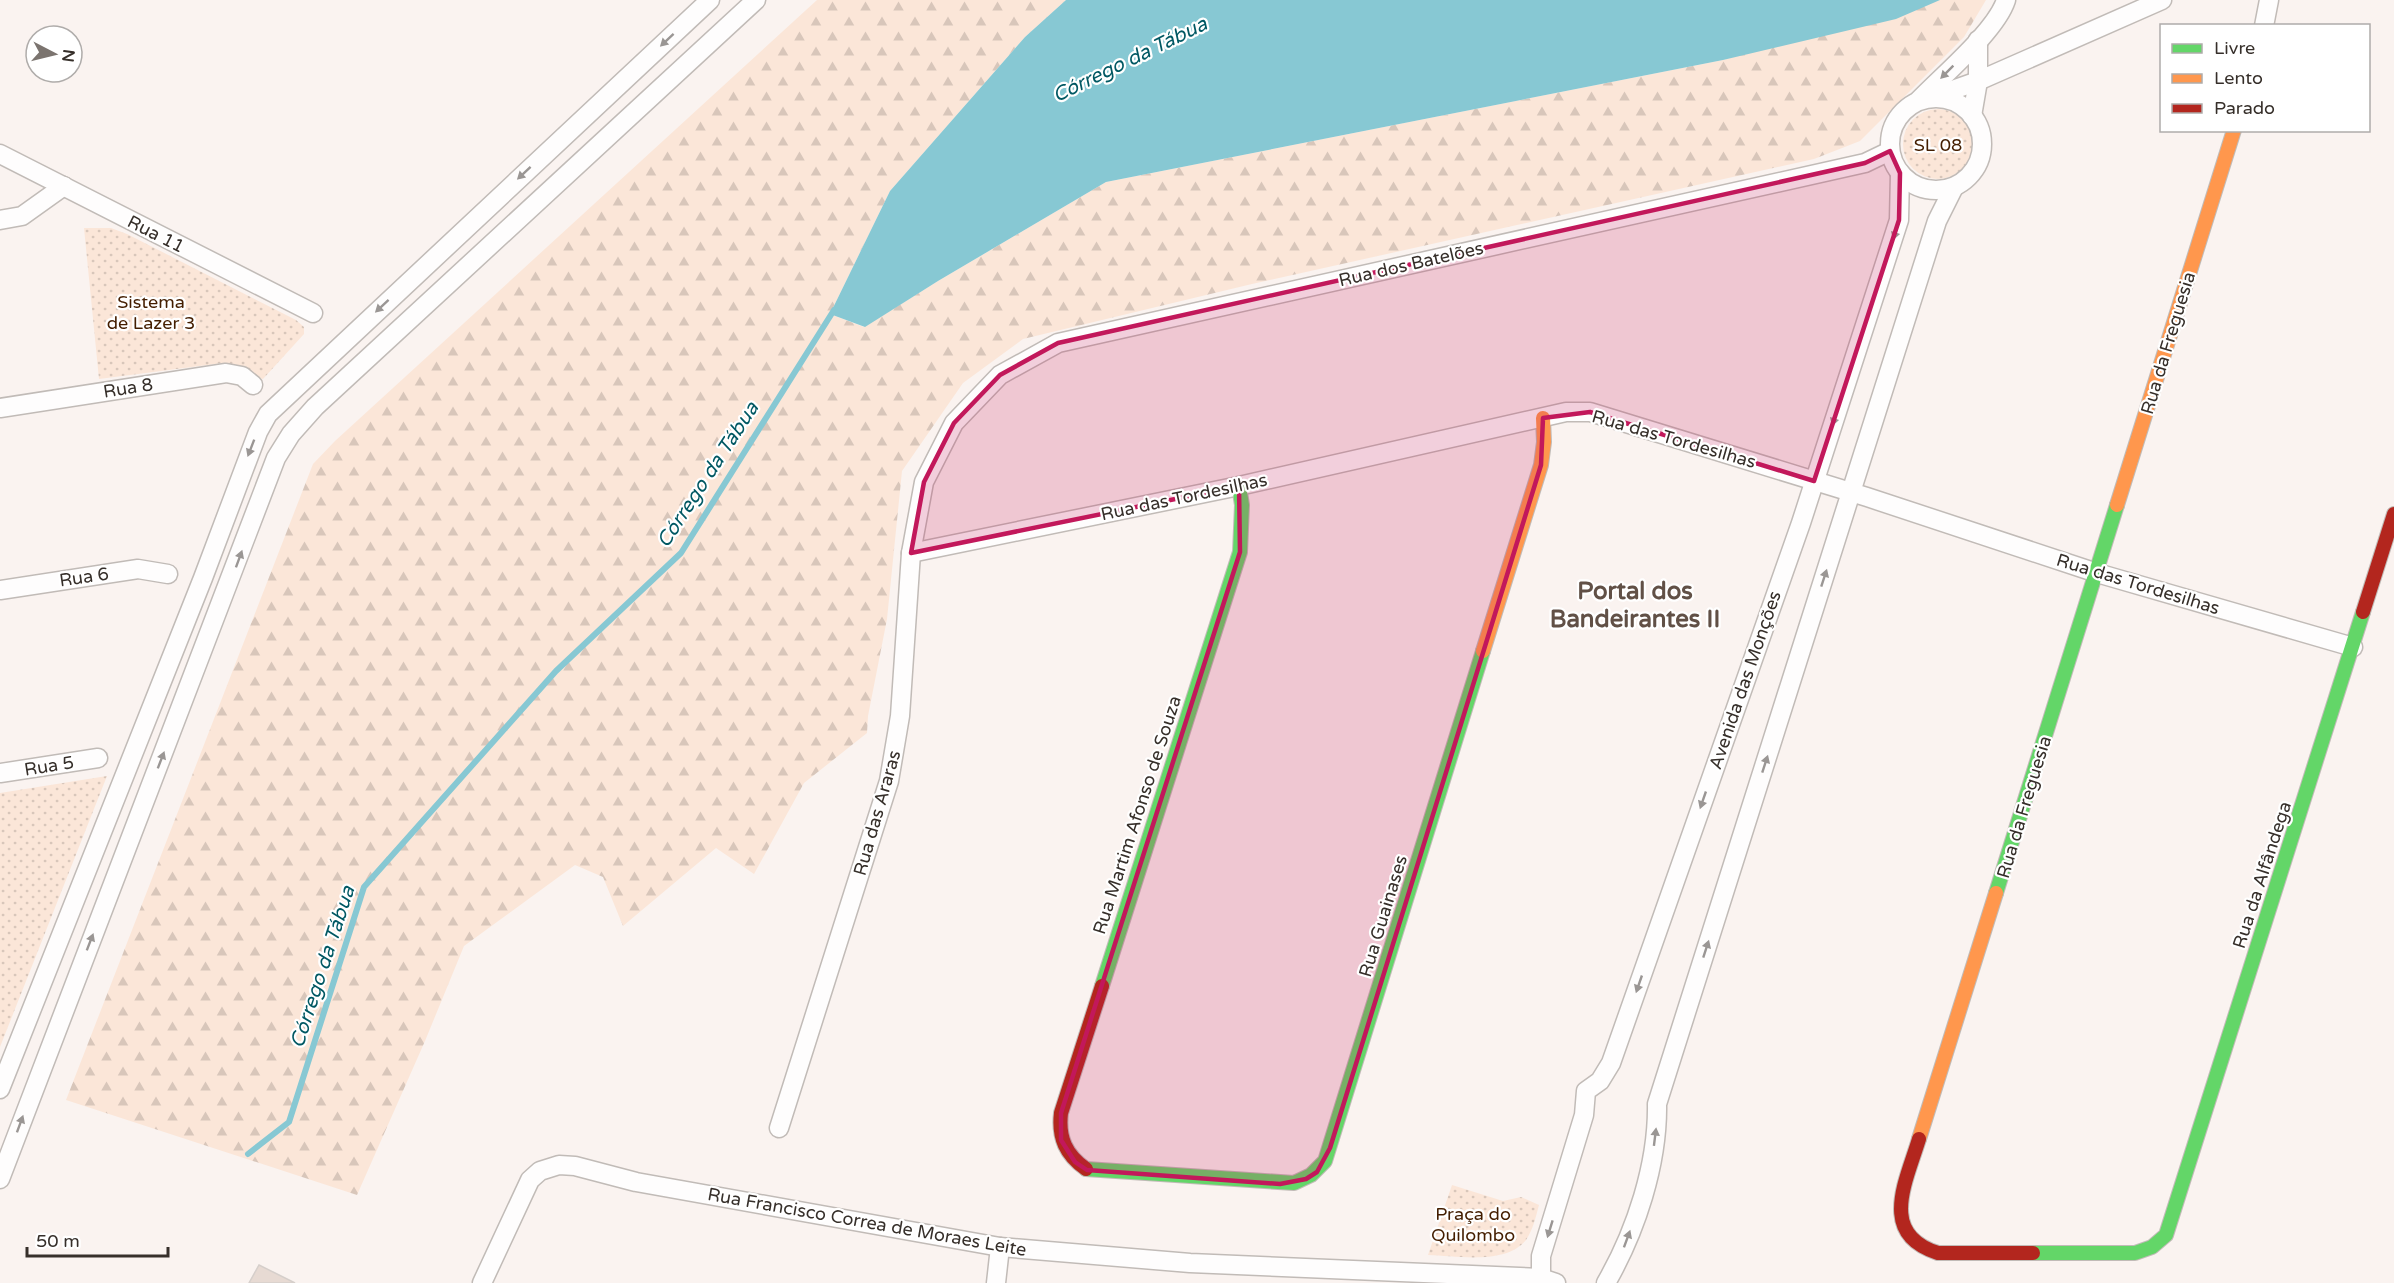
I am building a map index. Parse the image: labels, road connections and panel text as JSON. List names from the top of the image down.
{
  "streets": {
    "street": [
      "Rua 11",
      "Rua dos Batelões",
      "Rua da Freguesia",
      "Rua 8",
      "Rua das Tordesilhas",
      "Rua 6",
      "Avenida das Monções",
      "Rua 5",
      "Rua das Araras",
      "Rua Martim Afonso de Souza",
      "Rua da Alfândega",
      "Rua Guainases",
      "Rua Francisco Correa de Moraes Leite"
    ]
  },
  "crossings": [
    ["Rua dos Batelões", "Avenida das Monções"],
    ["Rua dos Batelões", "Rua das Araras"],
    ["Rua da Freguesia", "Rua das Tordesilhas"],
    ["Rua da Freguesia", "Rua da Alfândega"],
    ["Rua das Tordesilhas", "Avenida das Monções"],
    ["Rua das Tordesilhas", "Rua das Araras"],
    ["Rua das Tordesilhas", "Rua Martim Afonso de Souza"],
    ["Rua das Tordesilhas", "Rua da Alfândega"],
    ["Rua das Tordesilhas", "Rua Guainases"],
    ["Avenida das Monções", "Rua Francisco Correa de Moraes Leite"],
    ["Rua Martim Afonso de Souza", "Rua Guainases"]
  ],
  "districts": ["Portal dos Bandeirantes II"],
  "water": ["Córrego da Tábua"],
  "parks": ["SL 08", "Sistema de Lazer 3", "Praça do Quilombo"],
  "legend": ["Livre", "Lento", "Parado"],
  "scale_bar": "50 m",
  "north": "right"
}
